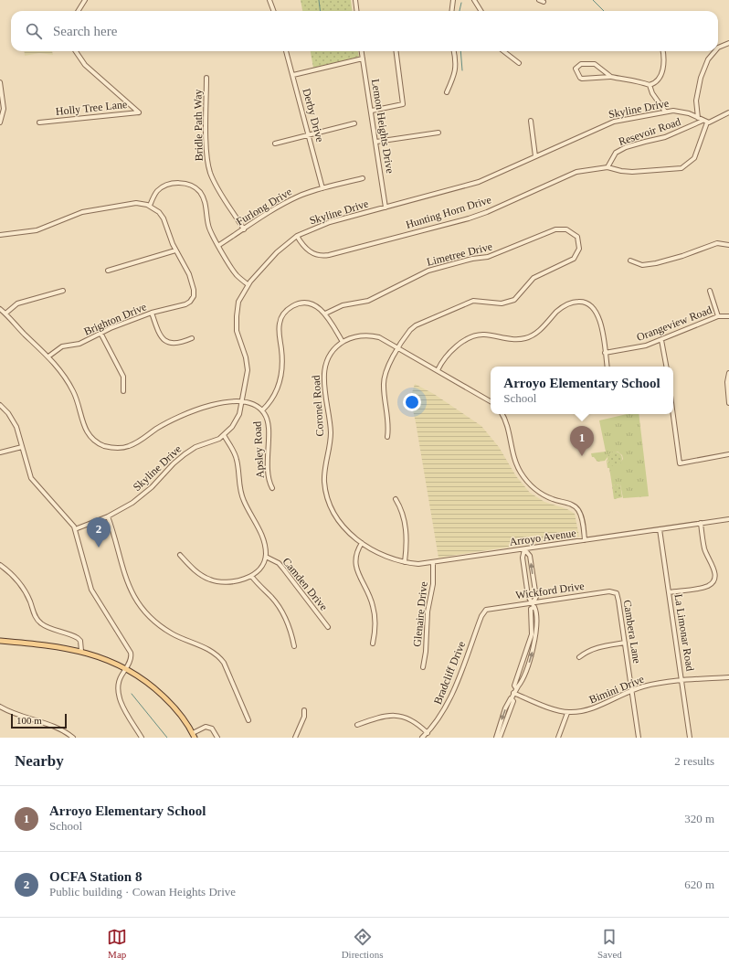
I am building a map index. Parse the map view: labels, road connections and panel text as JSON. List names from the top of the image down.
{
  "streets": {
    "street": [
      "Holly Tree Lane",
      "Skyline Drive",
      "Derby Drive",
      "Bridle Path Way",
      "Lemon Heights Drive",
      "Resevoir Road",
      "Furlong Drive",
      "Hunting Horn Drive",
      "Limetree Drive",
      "Brighton Drive",
      "Orangeview Road",
      "Coronel Road",
      "Apsley Road",
      "Arroyo Avenue",
      "Camden Drive",
      "Wickford Drive",
      "Glenaire Drive",
      "Cambera Lane",
      "La Limonar Road",
      "Bradcliff Drive",
      "Bimini Drive"
    ]
  },
  "crossings": [
    ["Skyline Drive", "Lemon Heights Drive"],
    ["Skyline Drive", "Resevoir Road"],
    ["Skyline Drive", "Hunting Horn Drive"],
    ["Skyline Drive", "Apsley Road"],
    ["Derby Drive", "Furlong Drive"],
    ["Bridle Path Way", "Furlong Drive"],
    ["Resevoir Road", "Hunting Horn Drive"],
    ["Limetree Drive", "Coronel Road"],
    ["Coronel Road", "Arroyo Avenue"],
    ["Arroyo Avenue", "Glenaire Drive"],
    ["Arroyo Avenue", "La Limonar Road"],
    ["Wickford Drive", "Cambera Lane"],
    ["Wickford Drive", "Bradcliff Drive"],
    ["Cambera Lane", "Bimini Drive"],
    ["La Limonar Road", "Bimini Drive"]
  ],
  "scale_bar": "100 m",
  "page": {
    "search": "Search here",
    "popup": ["Arroyo Elementary School", "School"],
    "pins": ["1", "2"],
    "scale": "100 m",
    "heading": ["Nearby", "2 results"],
    "list": [
      {
        "mark": "1",
        "name": "Arroyo Elementary School",
        "note": "School",
        "value": "320 m"
      },
      {
        "mark": "2",
        "name": "OCFA Station 8",
        "note": "Public building · Cowan Heights Drive",
        "value": "620 m"
      }
    ],
    "nav": ["Map", "Directions", "Saved"]
  }
}
